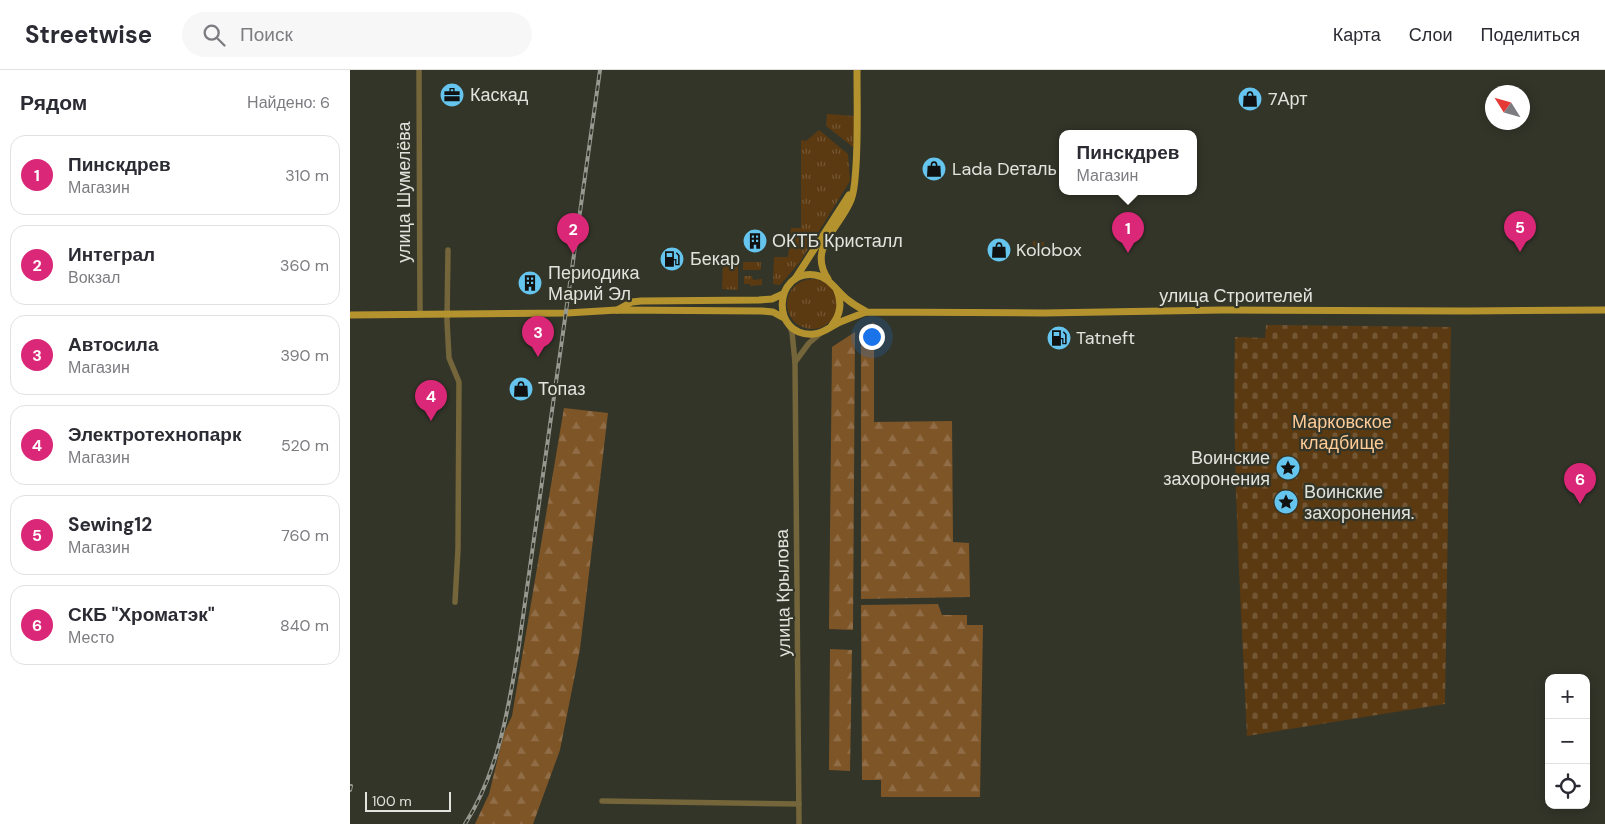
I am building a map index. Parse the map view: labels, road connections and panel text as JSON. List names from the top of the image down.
{
  "streets": {
    "main road": ["улица Строителей"],
    "street": ["улица Шумелёва", "улица Крылова"]
  },
  "crossings": [
    ["улица Строителей", "улица Крылова"]
  ],
  "parks": ["Марковское кладбище"],
  "places": {
    "office": ["Каскад"],
    "shop": [
      "7Арт",
      "Lada Dеталь",
      "Kolobox",
      "Топаз"
    ],
    "building": ["ОКТБ Кристалл", "Периодика Марий Эл"],
    "fuel station": ["Бекар", "Tatneft"],
    "place": ["Воинские захоронения", "Воинские захоронения."]
  },
  "scale_bar": "100 m",
  "north": "top left",
  "page": {
    "header": "Streetwise",
    "search": "Поиск",
    "nav": ["Карта", "Слои", "Поделиться"],
    "heading": ["Рядом", "Найдено: 6"],
    "popup": ["Пинскдрев", "Магазин"],
    "list": [
      {
        "mark": "1",
        "name": "Пинскдрев",
        "note": "Магазин",
        "value": "310 m"
      },
      {
        "mark": "2",
        "name": "Интеграл",
        "note": "Вокзал",
        "value": "360 m"
      },
      {
        "mark": "3",
        "name": "Автосила",
        "note": "Магазин",
        "value": "390 m"
      },
      {
        "mark": "4",
        "name": "Электротехнопарк",
        "note": "Магазин",
        "value": "520 m"
      },
      {
        "mark": "5",
        "name": "Sewing12",
        "note": "Магазин",
        "value": "760 m"
      },
      {
        "mark": "6",
        "name": "СКБ \"Хроматэк\"",
        "note": "Место",
        "value": "840 m"
      }
    ],
    "pins": [
      "5",
      "1",
      "2",
      "3",
      "4",
      "6"
    ],
    "map_buttons": ["+", "−"],
    "scale": "100 m"
  }
}
